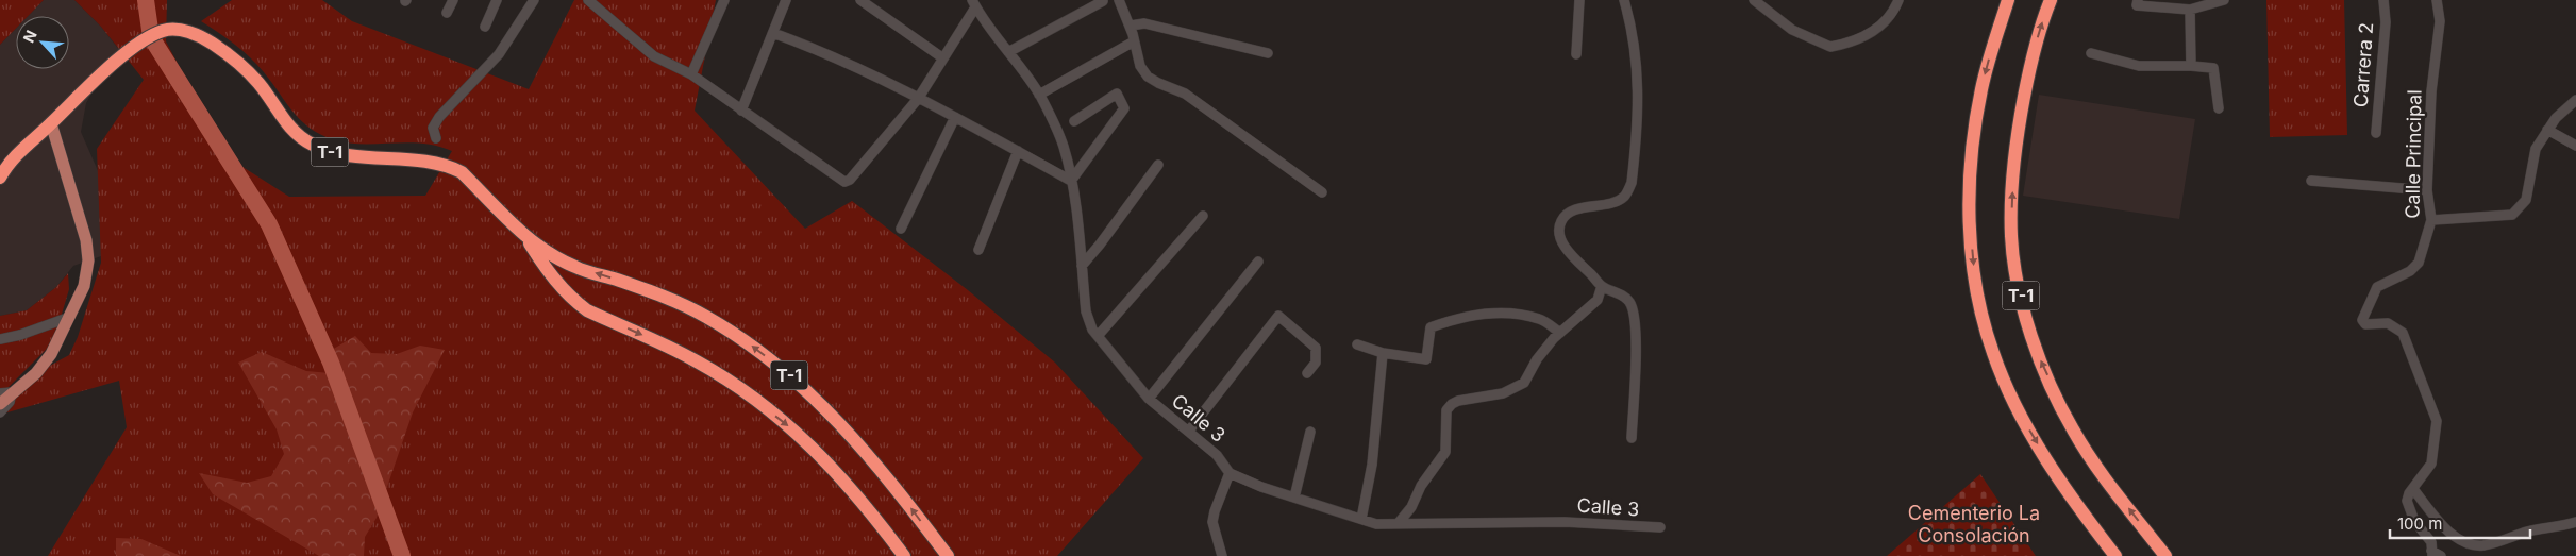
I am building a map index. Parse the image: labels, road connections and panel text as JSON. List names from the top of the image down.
{
  "streets": {
    "highway": ["T-1"],
    "street": ["Carrera 2", "Calle Principal", "Calle 3"]
  },
  "parks": ["Cementerio La Consolación"],
  "scale_bar": "100 m",
  "north": "top left"
}
